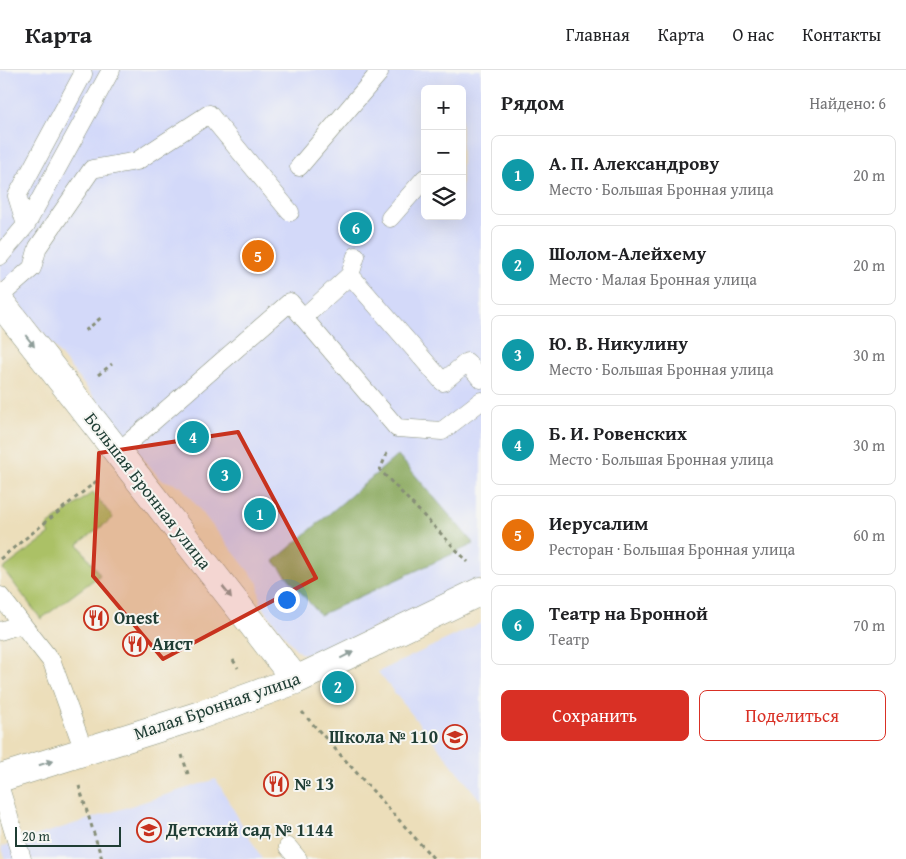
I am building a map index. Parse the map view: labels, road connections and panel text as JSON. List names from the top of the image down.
{
  "streets": {
    "street": ["Большая Бронная улица", "Малая Бронная улица"]
  },
  "crossings": [
    ["Большая Бронная улица", "Малая Бронная улица"]
  ],
  "one_way": ["Большая Бронная улица", "Малая Бронная улица"],
  "places": {
    "restaurant": ["Onest", "Аист", "№ 13"],
    "school or university": ["Школа № 110", "Детский сад № 1144"]
  },
  "scale_bar": "20 m",
  "page": {
    "header": "Карта",
    "nav": [
      "Главная",
      "Карта",
      "О нас",
      "Контакты"
    ],
    "heading": ["Рядом", "Найдено: 6"],
    "map_buttons": ["+", "−"],
    "list": [
      {
        "mark": "1",
        "name": "А. П. Александрову",
        "note": "Место · Большая Бронная улица",
        "value": "20 m"
      },
      {
        "mark": "2",
        "name": "Шолом-Алейхему",
        "note": "Место · Малая Бронная улица",
        "value": "20 m"
      },
      {
        "mark": "3",
        "name": "Ю. В. Никулину",
        "note": "Место · Большая Бронная улица",
        "value": "30 m"
      },
      {
        "mark": "4",
        "name": "Б. И. Ровенских",
        "note": "Место · Большая Бронная улица",
        "value": "30 m"
      },
      {
        "mark": "5",
        "name": "Иерусалим",
        "note": "Ресторан · Большая Бронная улица",
        "value": "60 m"
      },
      {
        "mark": "6",
        "name": "Театр на Бронной",
        "note": "Театр",
        "value": "70 m"
      }
    ],
    "pins": [
      "6",
      "5",
      "4",
      "3",
      "1",
      "2"
    ],
    "buttons": ["Сохранить", "Поделиться"],
    "scale": "20 m"
  }
}
